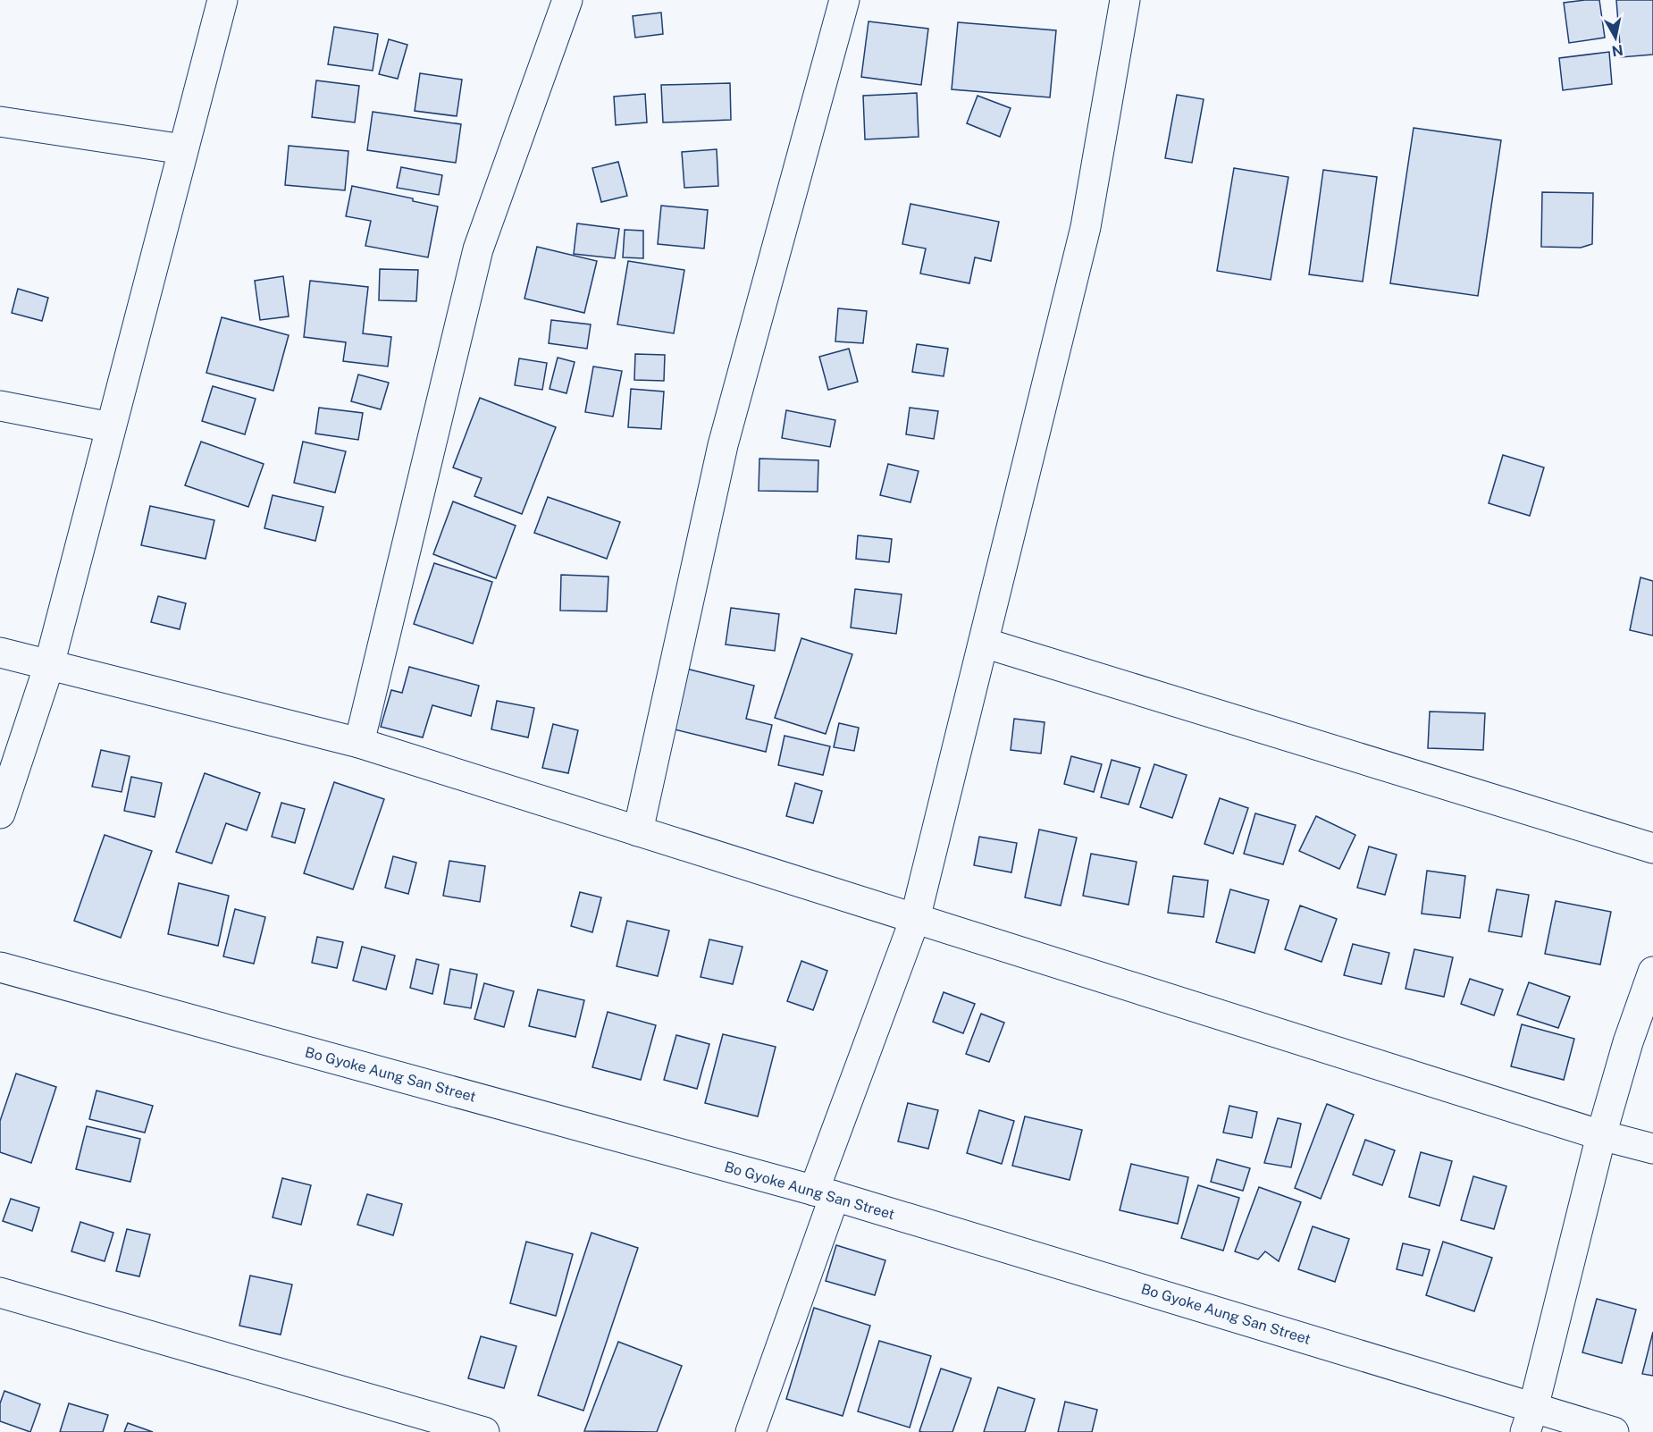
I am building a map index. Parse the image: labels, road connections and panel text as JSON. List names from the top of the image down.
{
  "streets": {
    "street": ["Bo Gyoke Aung San Street"]
  },
  "north": "bottom"
}
